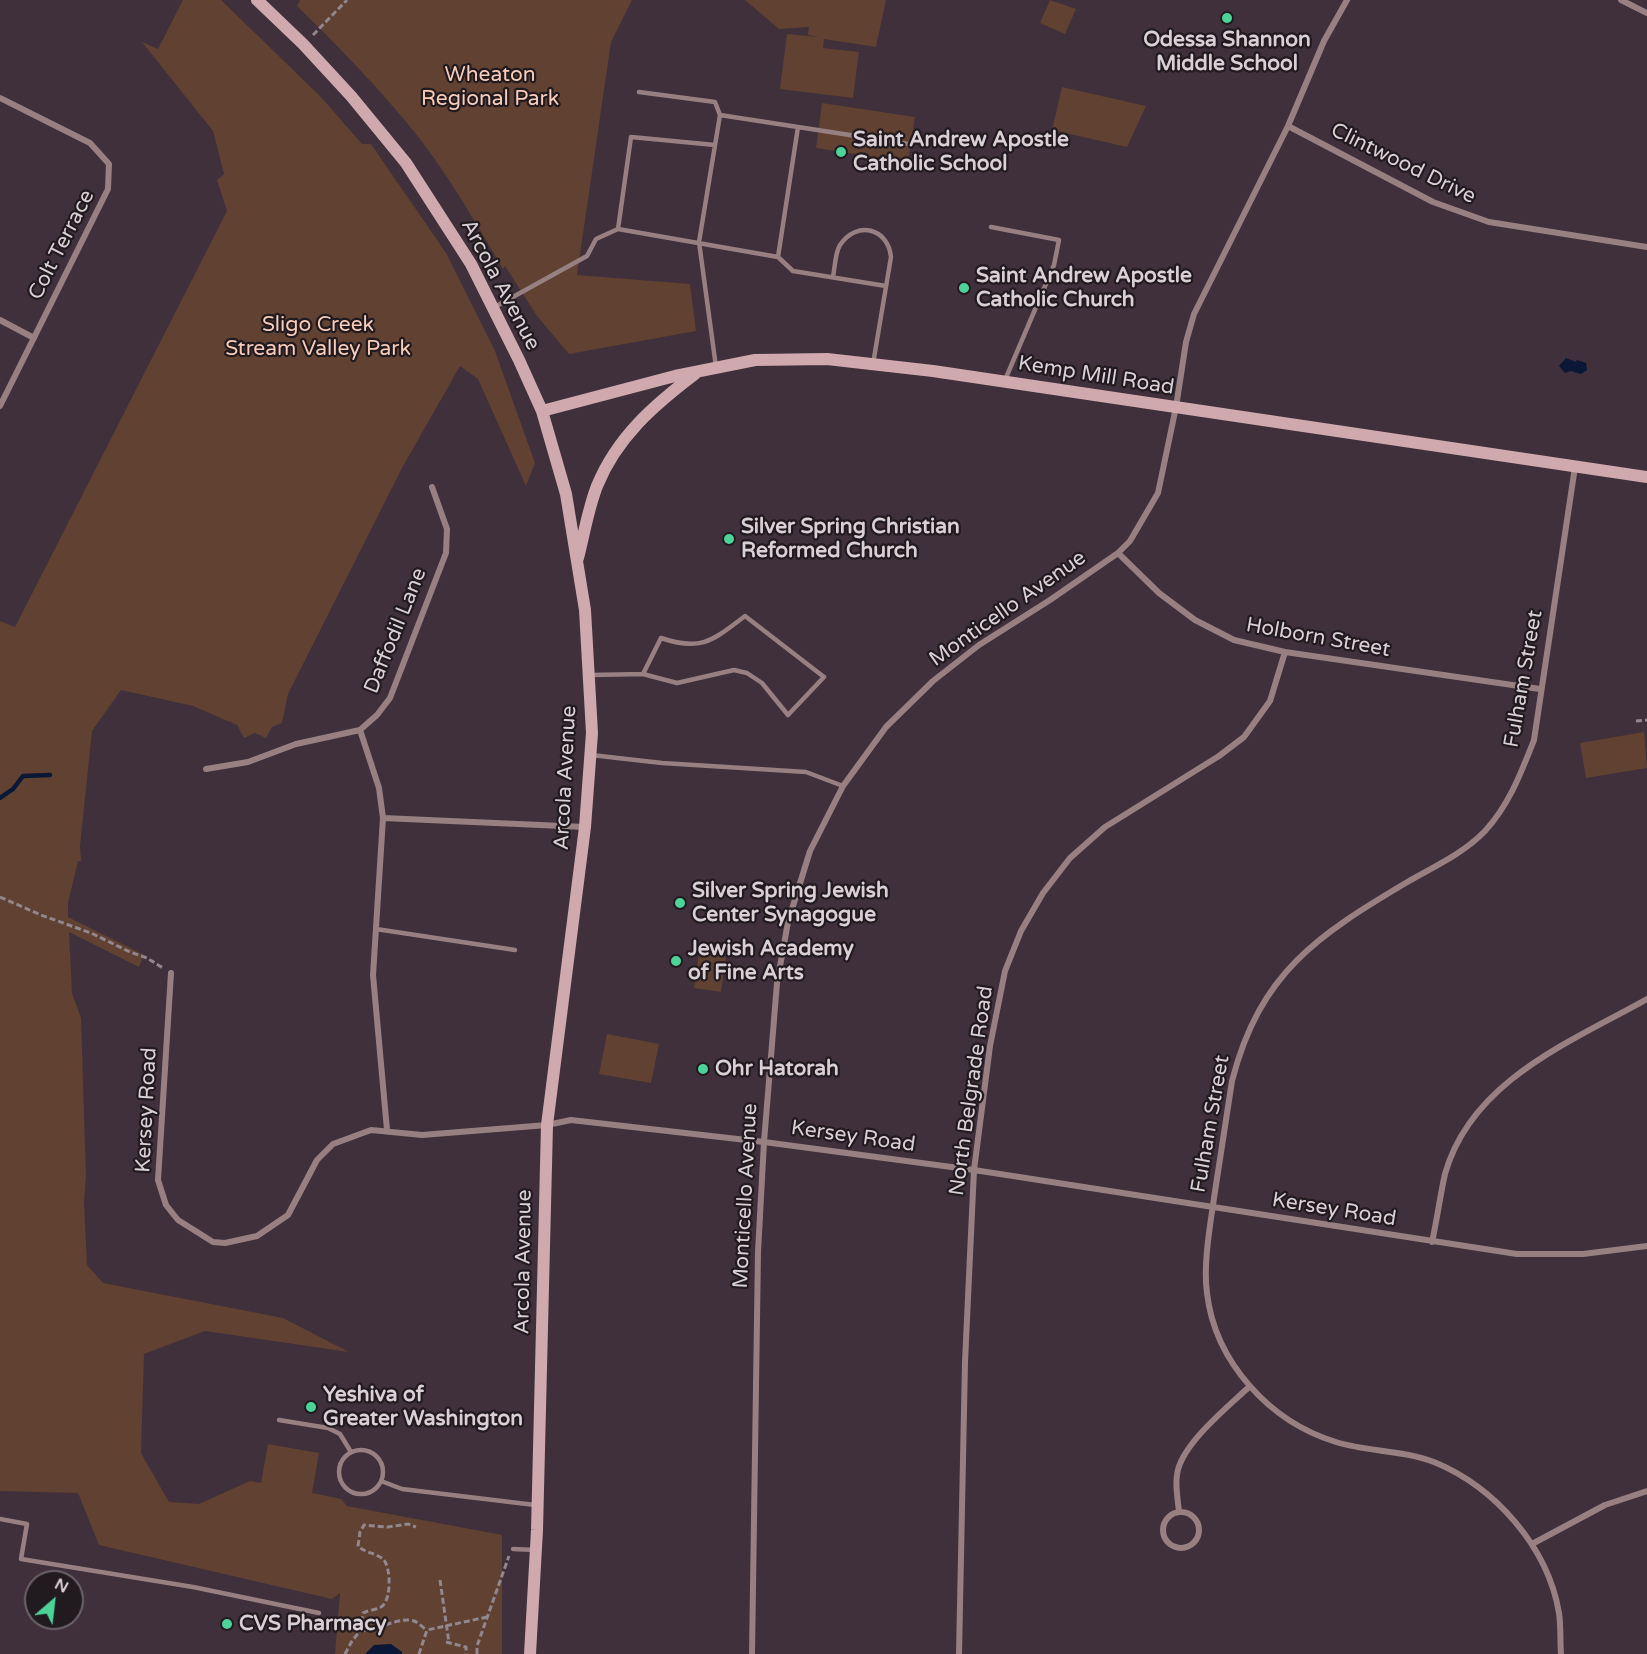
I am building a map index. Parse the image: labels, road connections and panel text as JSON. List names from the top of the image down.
{
  "streets": {
    "street": [
      "Clintwood Drive",
      "Colt Terrace",
      "Arcola Avenue",
      "Kemp Mill Road",
      "Monticello Avenue",
      "Daffodil Lane",
      "Holborn Street",
      "Fulham Street",
      "North Belgrade Road",
      "Kersey Road"
    ]
  },
  "crossings": [
    ["Clintwood Drive", "Monticello Avenue"],
    ["Arcola Avenue", "Kemp Mill Road"],
    ["Arcola Avenue", "Kersey Road"],
    ["Kemp Mill Road", "Monticello Avenue"],
    ["Kemp Mill Road", "Fulham Street"],
    ["Monticello Avenue", "Holborn Street"],
    ["Monticello Avenue", "Kersey Road"],
    ["Holborn Street", "Fulham Street"],
    ["Holborn Street", "North Belgrade Road"],
    ["Fulham Street", "Kersey Road"],
    ["North Belgrade Road", "Kersey Road"]
  ],
  "parks": ["Wheaton Regional Park", "Sligo Creek Stream Valley Park"],
  "places": [
    "Odessa Shannon Middle School",
    "Saint Andrew Apostle Catholic School",
    "Saint Andrew Apostle Catholic Church",
    "Silver Spring Christian Reformed Church",
    "Silver Spring Jewish Center Synagogue",
    "Jewish Academy of Fine Arts",
    "Ohr Hatorah",
    "Yeshiva of Greater Washington",
    "CVS Pharmacy"
  ],
  "north": "top right"
}
